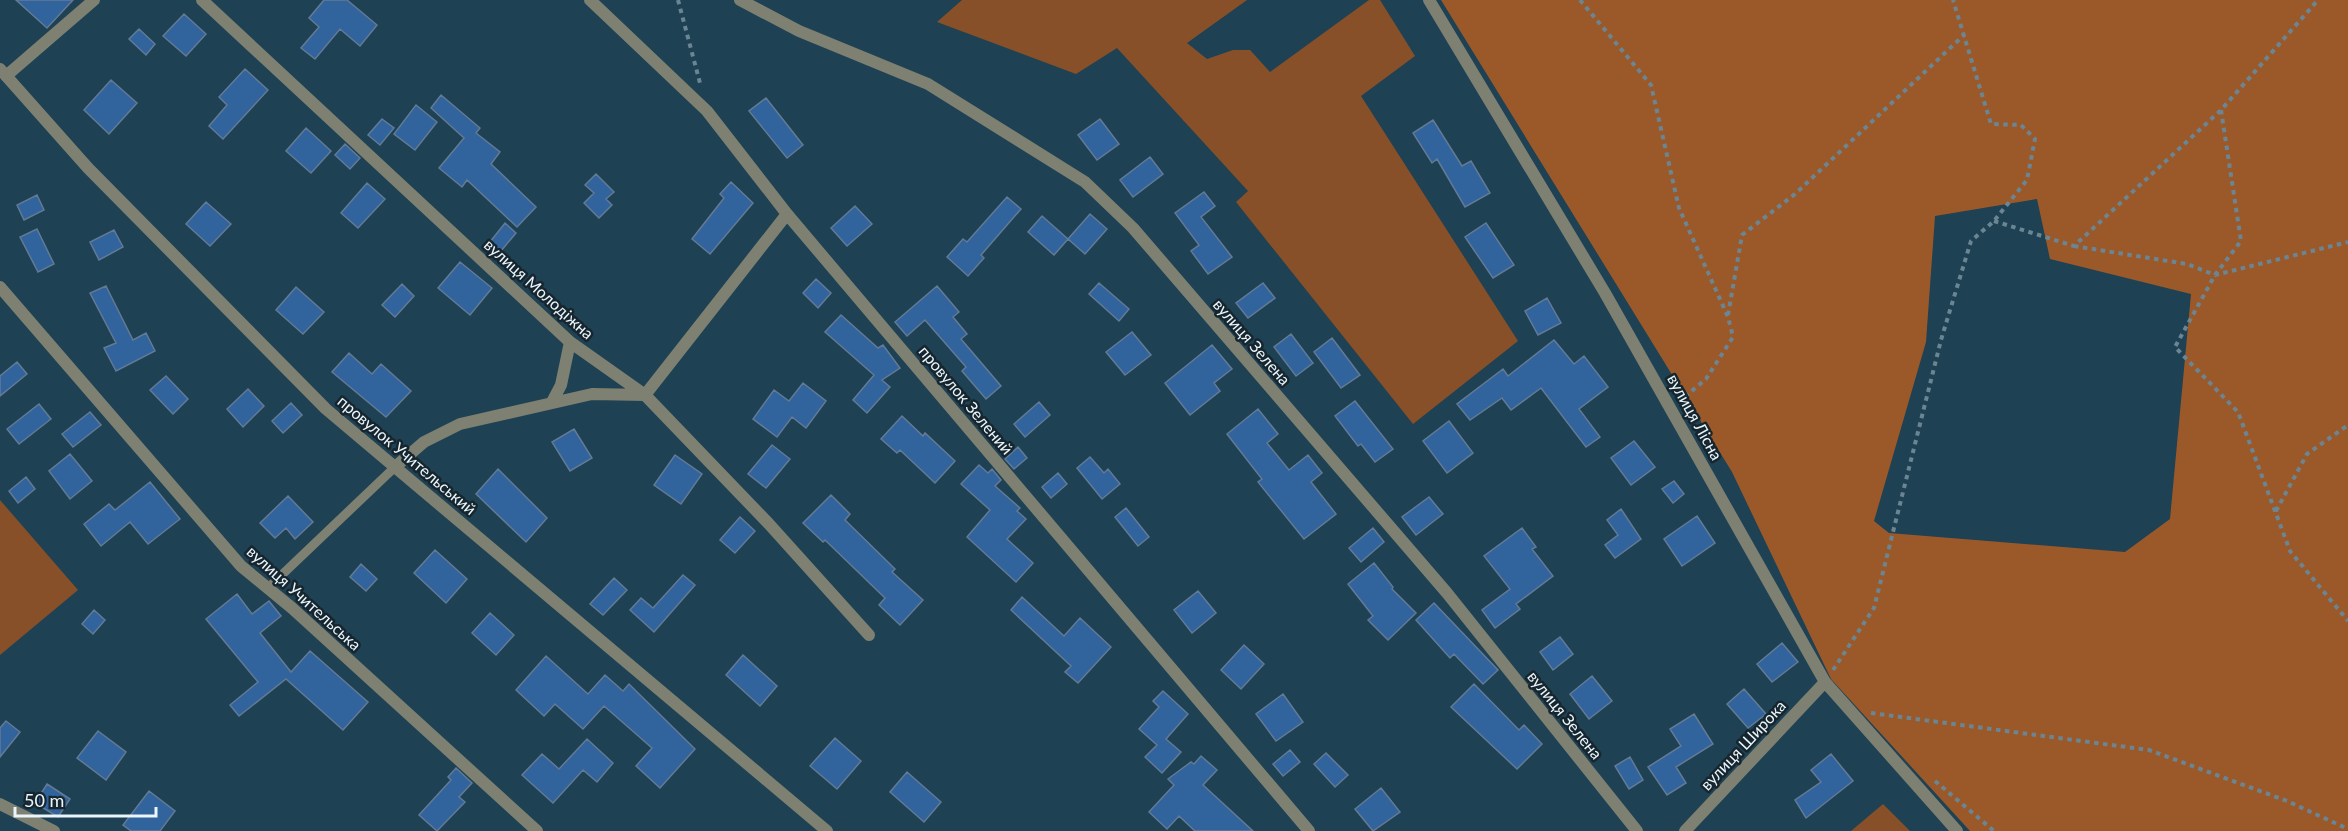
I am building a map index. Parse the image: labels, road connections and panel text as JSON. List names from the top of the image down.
{
  "streets": {
    "street": [
      "вулиця Молодіжна",
      "вулиця Зелена",
      "провулок Зелений",
      "вулиця Лісна",
      "провулок Учительський",
      "вулиця Учительська",
      "вулиця Широка"
    ]
  },
  "crossings": [
    ["вулиця Лісна", "вулиця Широка"]
  ],
  "scale_bar": "50 m"
}
